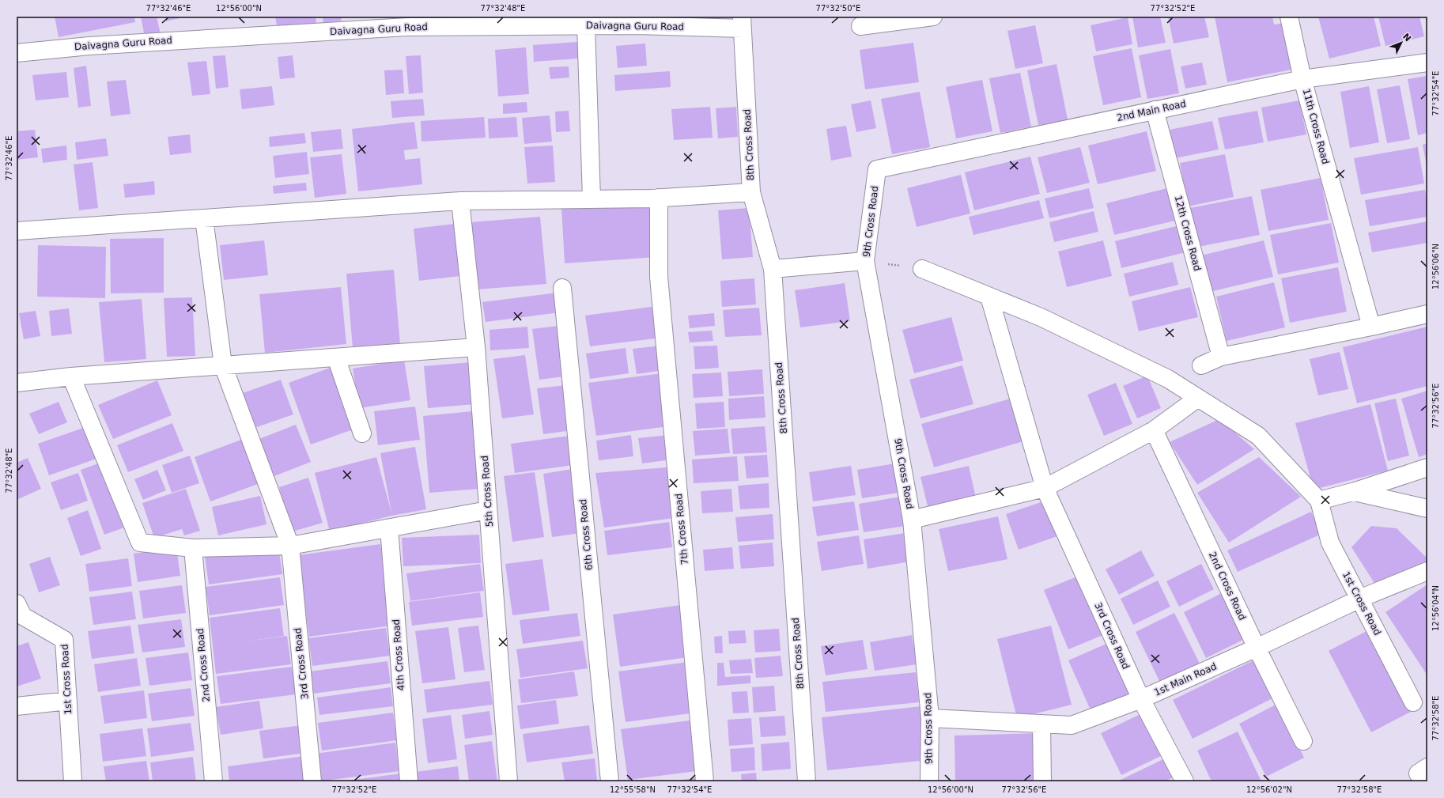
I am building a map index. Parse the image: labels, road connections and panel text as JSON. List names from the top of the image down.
{
  "streets": {
    "street": [
      "Daivagna Guru Road",
      "2nd Main Road",
      "11th Cross Road",
      "8th Cross Road",
      "9th Cross Road",
      "12th Cross Road",
      "5th Cross Road",
      "7th Cross Road",
      "6th Cross Road",
      "2nd Cross Road",
      "1st Cross Road",
      "3rd Cross Road",
      "4th Cross Road",
      "1st Main Road"
    ]
  },
  "crossings": [
    ["Daivagna Guru Road", "8th Cross Road"],
    ["2nd Main Road", "11th Cross Road"],
    ["2nd Main Road", "9th Cross Road"],
    ["2nd Main Road", "12th Cross Road"],
    ["9th Cross Road", "1st Main Road"],
    ["2nd Cross Road", "1st Main Road"],
    ["1st Cross Road", "1st Main Road"],
    ["3rd Cross Road", "1st Main Road"]
  ],
  "north": "top right",
  "coordinates": [
    "77°32'46\"E",
    "12°56'00\"N",
    "77°32'48\"E",
    "77°32'50\"E",
    "77°32'52\"E",
    "77°32'54\"E",
    "12°56'06\"N",
    "77°32'56\"E",
    "12°56'04\"N",
    "77°32'58\"E",
    "12°55'58\"N",
    "12°56'02\"N"
  ]
}
